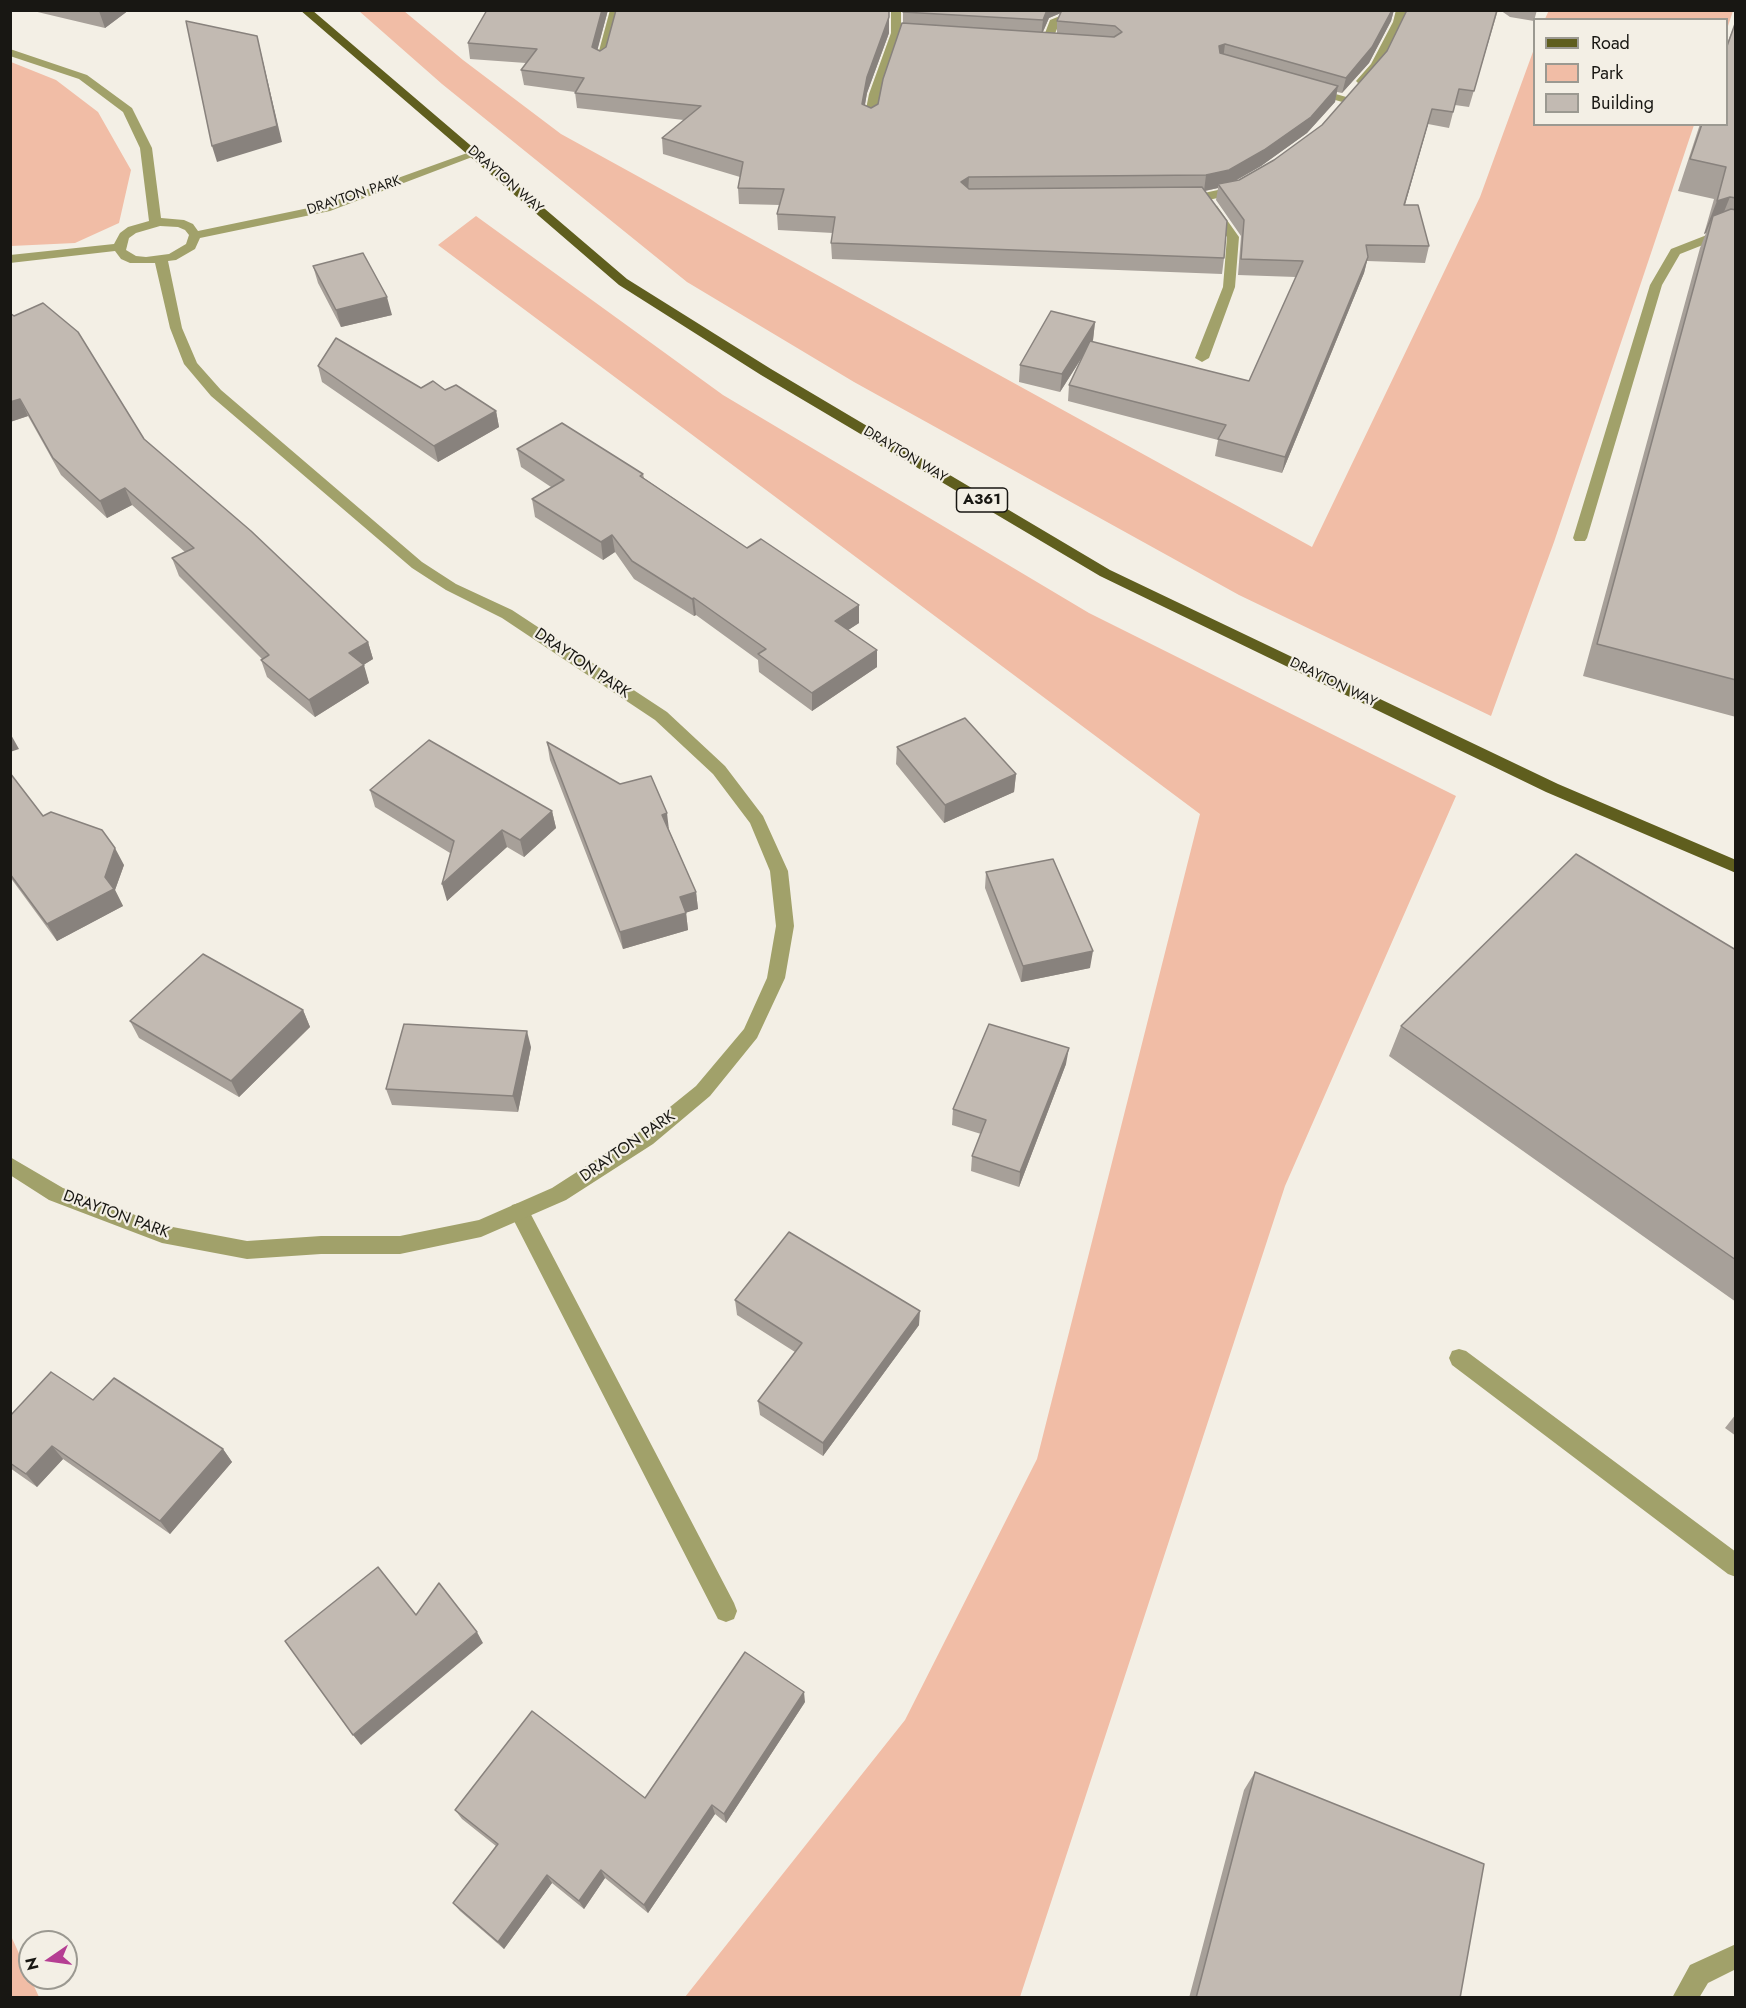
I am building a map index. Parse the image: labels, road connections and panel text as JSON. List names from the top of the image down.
{
  "streets": {
    "main road": ["DRAYTON WAY", "A361"],
    "street": ["DRAYTON PARK"]
  },
  "crossings": [
    ["DRAYTON WAY", "DRAYTON PARK"]
  ],
  "legend": ["Road", "Park", "Building"],
  "north": "left"
}
